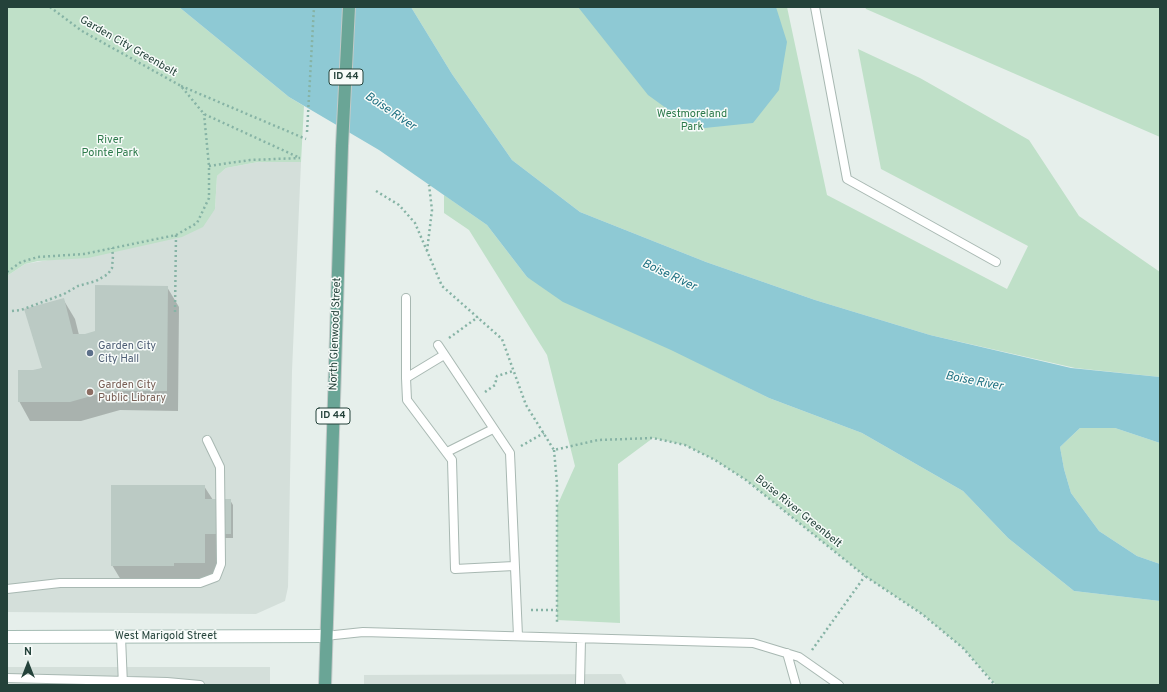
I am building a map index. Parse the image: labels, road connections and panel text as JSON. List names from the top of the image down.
{
  "streets": {
    "main road": ["ID 44", "North Glenwood Street"],
    "street": ["West Marigold Street"],
    "path": ["Garden City Greenbelt", "Boise River Greenbelt"]
  },
  "crossings": [
    ["North Glenwood Street", "West Marigold Street"]
  ],
  "water": ["Boise River"],
  "parks": ["Westmoreland Park", "River Pointe Park"],
  "places": ["Garden City City Hall", "Garden City Public Library"],
  "north": "top"
}
